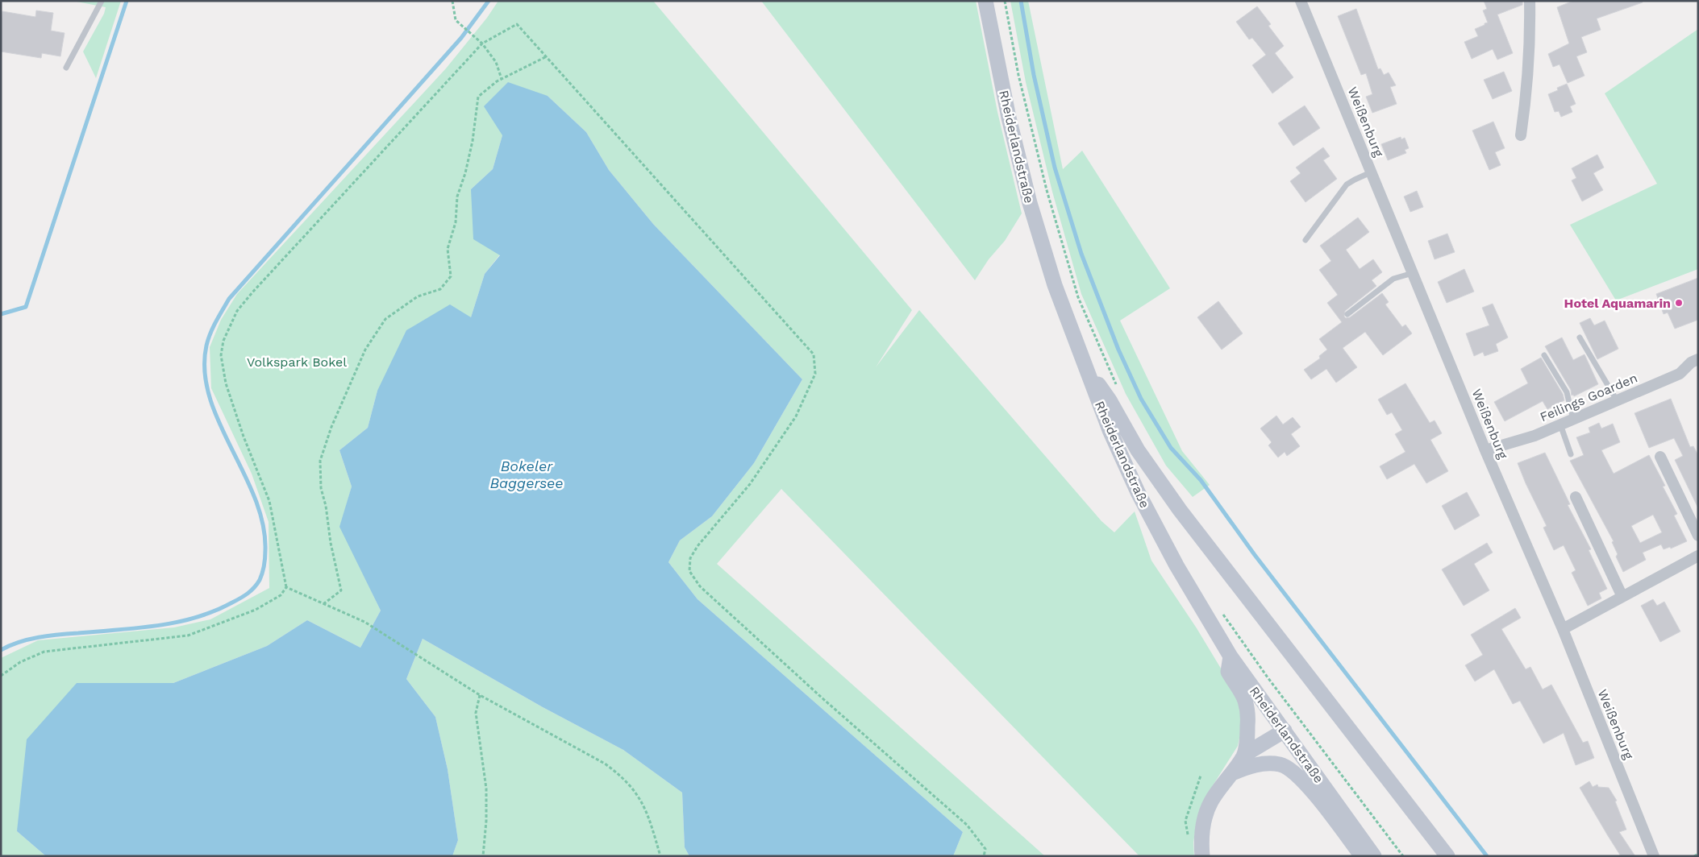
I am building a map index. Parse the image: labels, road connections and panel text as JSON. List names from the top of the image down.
{
  "streets": {
    "main road": ["Rheiderlandstraße"],
    "street": ["Weißenburg", "Feilings Goarden"]
  },
  "crossings": [
    ["Weißenburg", "Feilings Goarden"]
  ],
  "water": ["Bokeler Baggersee"],
  "parks": ["Volkspark Bokel"],
  "places": ["Hotel Aquamarin"]
}
